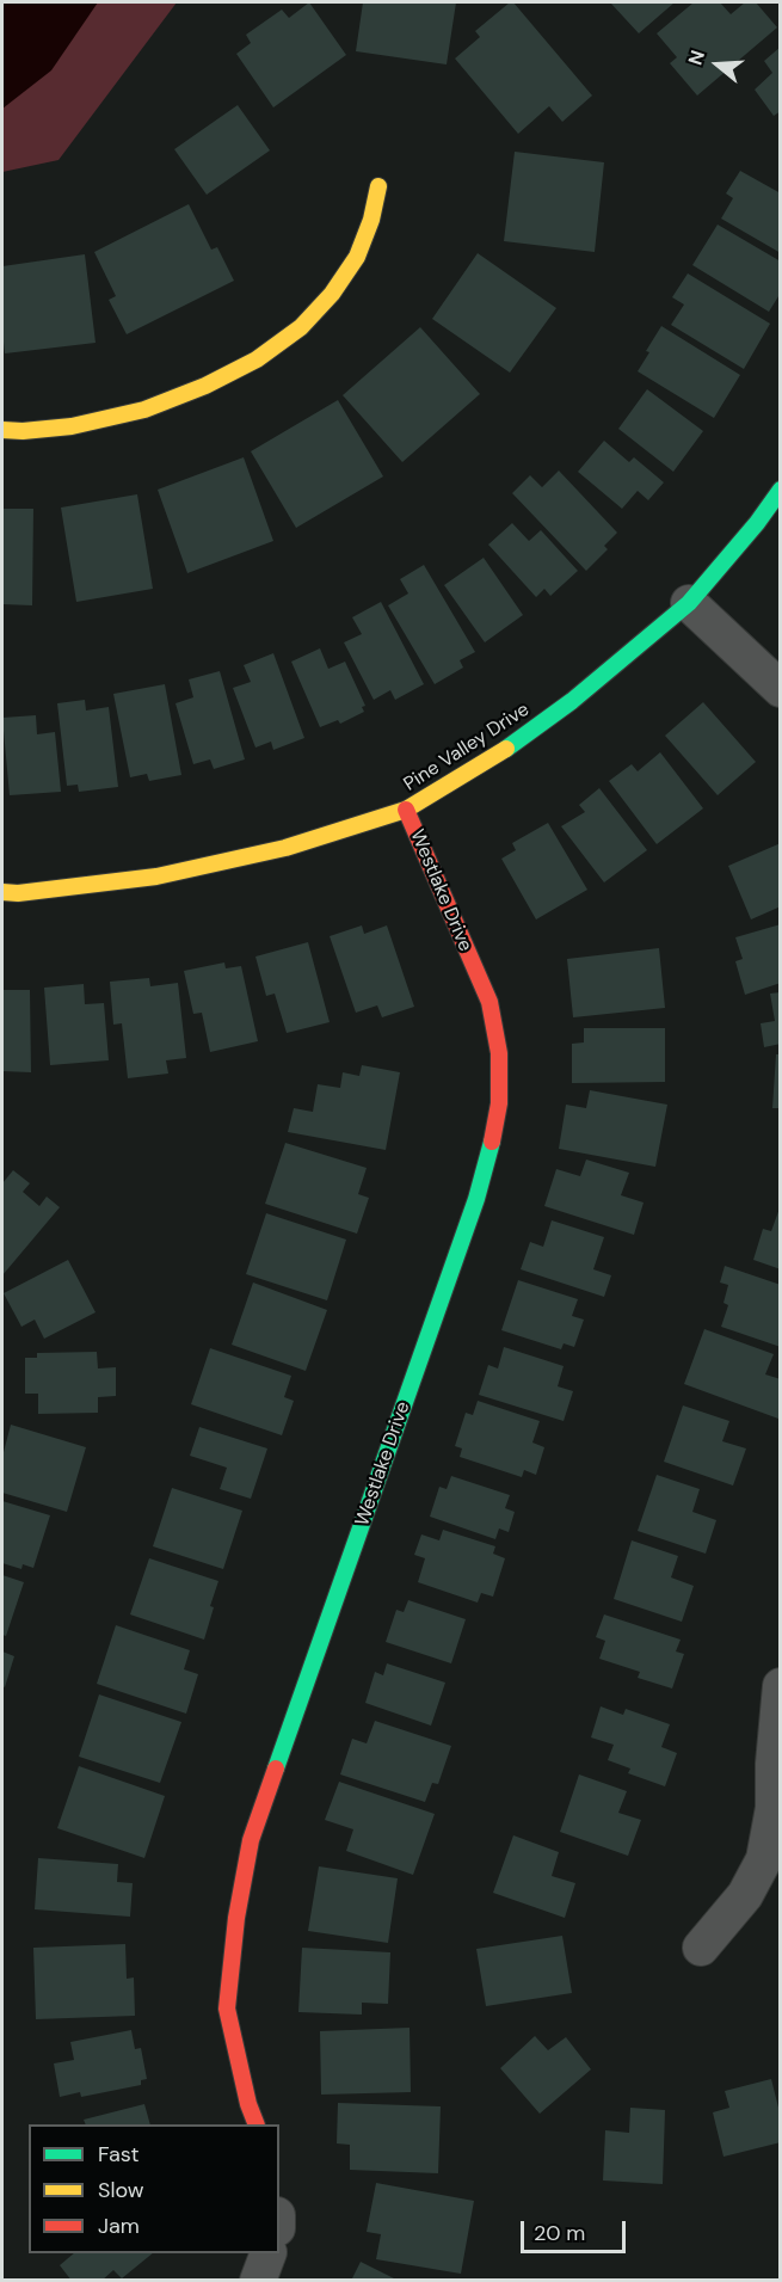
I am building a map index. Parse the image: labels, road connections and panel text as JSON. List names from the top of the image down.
{
  "streets": {
    "street": ["Pine Valley Drive", "Westlake Drive"]
  },
  "crossings": [
    ["Pine Valley Drive", "Westlake Drive"]
  ],
  "legend": ["Fast", "Slow", "Jam"],
  "scale_bar": "20 m",
  "north": "left"
}
